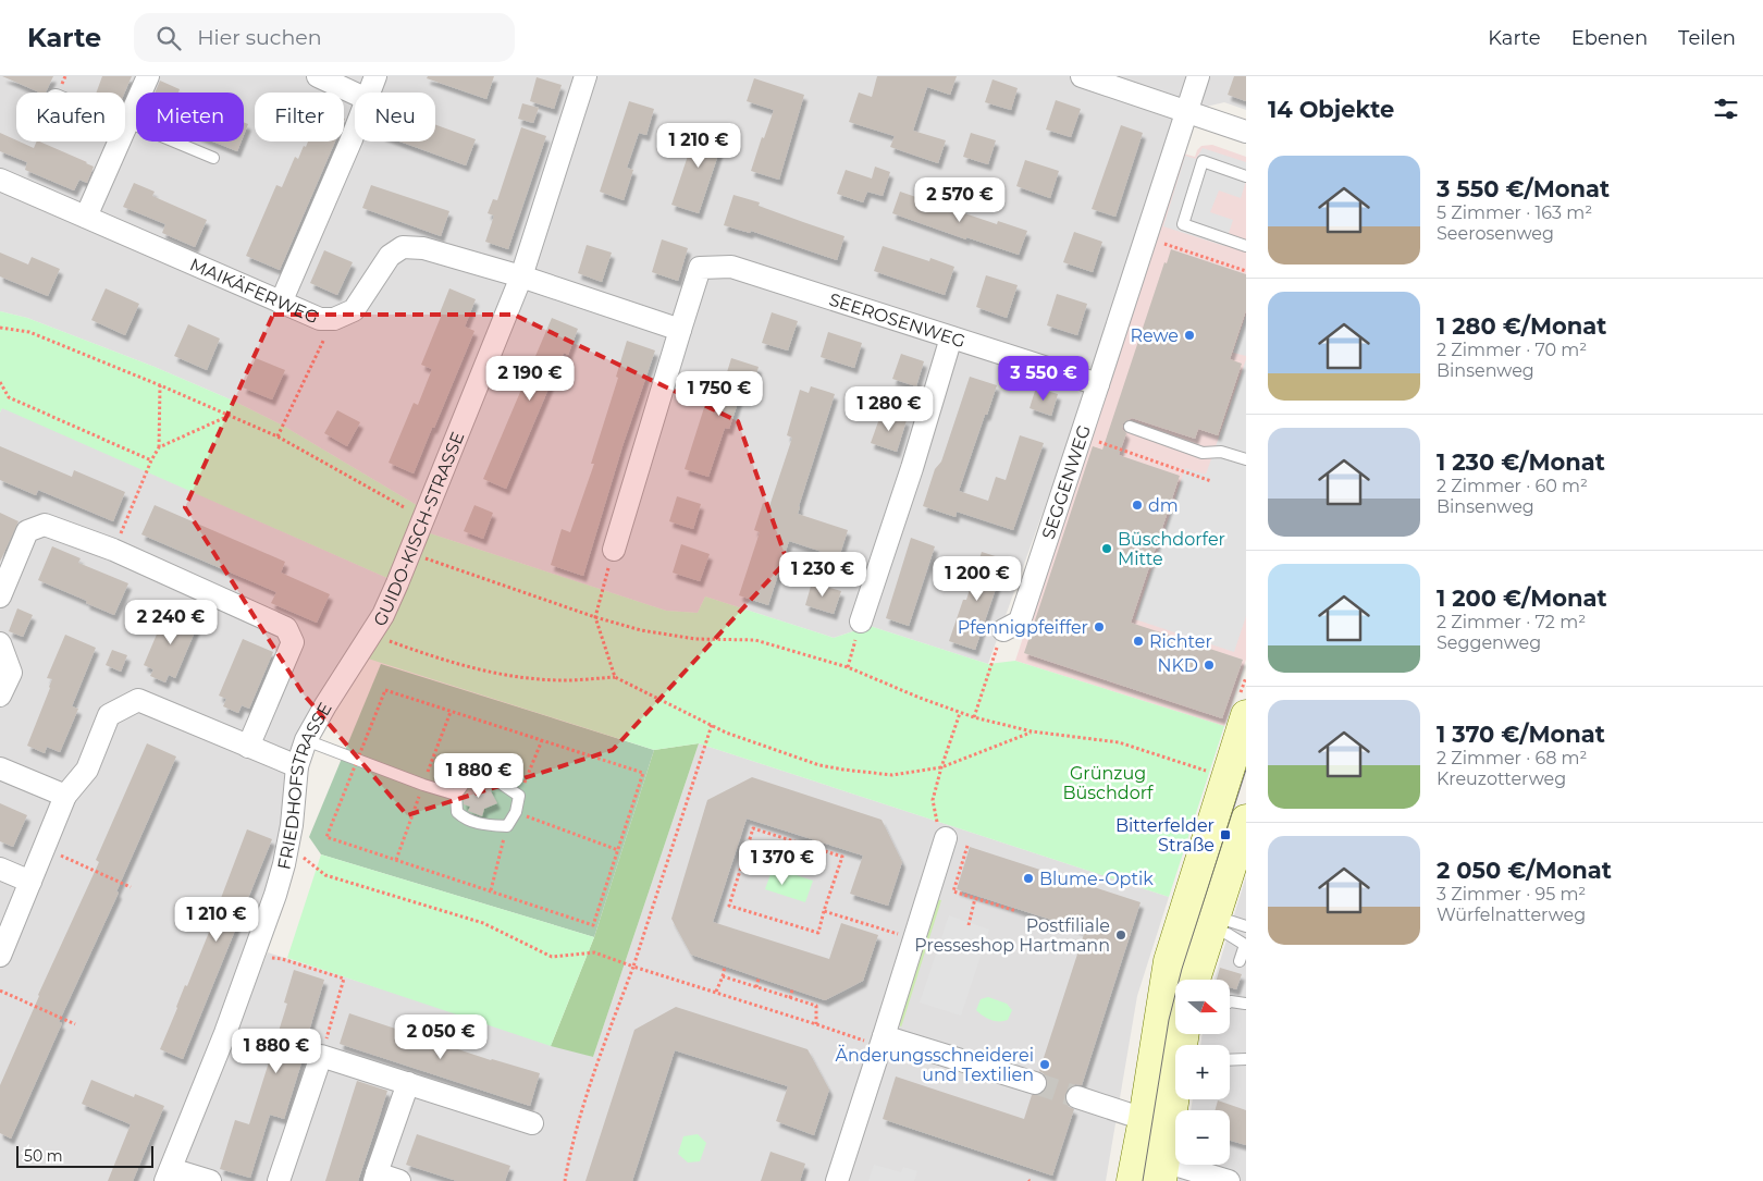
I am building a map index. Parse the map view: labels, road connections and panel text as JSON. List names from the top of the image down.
{
  "streets": {
    "street": [
      "MAIKÄFERWEG",
      "SEEROSENWEG",
      "SEGGENWEG",
      "GUIDO-KISCH-STRASSE",
      "FRIEDHOFSTRASSE"
    ]
  },
  "crossings": [
    ["MAIKÄFERWEG", "SEEROSENWEG"],
    ["MAIKÄFERWEG", "GUIDO-KISCH-STRASSE"],
    ["SEEROSENWEG", "SEGGENWEG"],
    ["GUIDO-KISCH-STRASSE", "FRIEDHOFSTRASSE"]
  ],
  "parks": ["Grünzug Büschdorf"],
  "places": {
    "other": [
      "Rewe",
      "dm",
      "Büschdorfer Mitte",
      "Pfennigpfeiffer",
      "Richter",
      "NKD",
      "Blume-Optik",
      "Postfiliale Presseshop Hartmann",
      "Änderungsschneiderei und Textilien"
    ],
    "transit": ["Bitterfelder Straße"]
  },
  "scale_bar": "50 m",
  "north": "right",
  "page": {
    "header": "Karte",
    "search": "Hier suchen",
    "nav": ["Karte", "Ebenen", "Teilen"],
    "heading": "14 Objekte",
    "chip": [
      "Kaufen",
      "Mieten",
      "Filter",
      "Neu"
    ],
    "price": [
      "1 210 €",
      "2 570 €",
      "2 190 €",
      "3 550 €",
      "1 750 €",
      "1 280 €",
      "1 230 €",
      "1 200 €",
      "2 240 €",
      "1 880 €",
      "1 370 €",
      "1 210 €",
      "2 050 €",
      "1 880 €"
    ],
    "list": [
      {
        "name": "3 550 €/Monat",
        "note": "5 Zimmer · 163 m² · Seerosenweg"
      },
      {
        "name": "1 280 €/Monat",
        "note": "2 Zimmer · 70 m² · Binsenweg"
      },
      {
        "name": "1 230 €/Monat",
        "note": "2 Zimmer · 60 m² · Binsenweg"
      },
      {
        "name": "1 200 €/Monat",
        "note": "2 Zimmer · 72 m² · Seggenweg"
      },
      {
        "name": "1 370 €/Monat",
        "note": "2 Zimmer · 68 m² · Kreuzotterweg"
      },
      {
        "name": "2 050 €/Monat",
        "note": "3 Zimmer · 95 m² · Würfelnatterweg"
      }
    ],
    "map_buttons": ["+", "−"],
    "scale": "50 m"
  }
}
